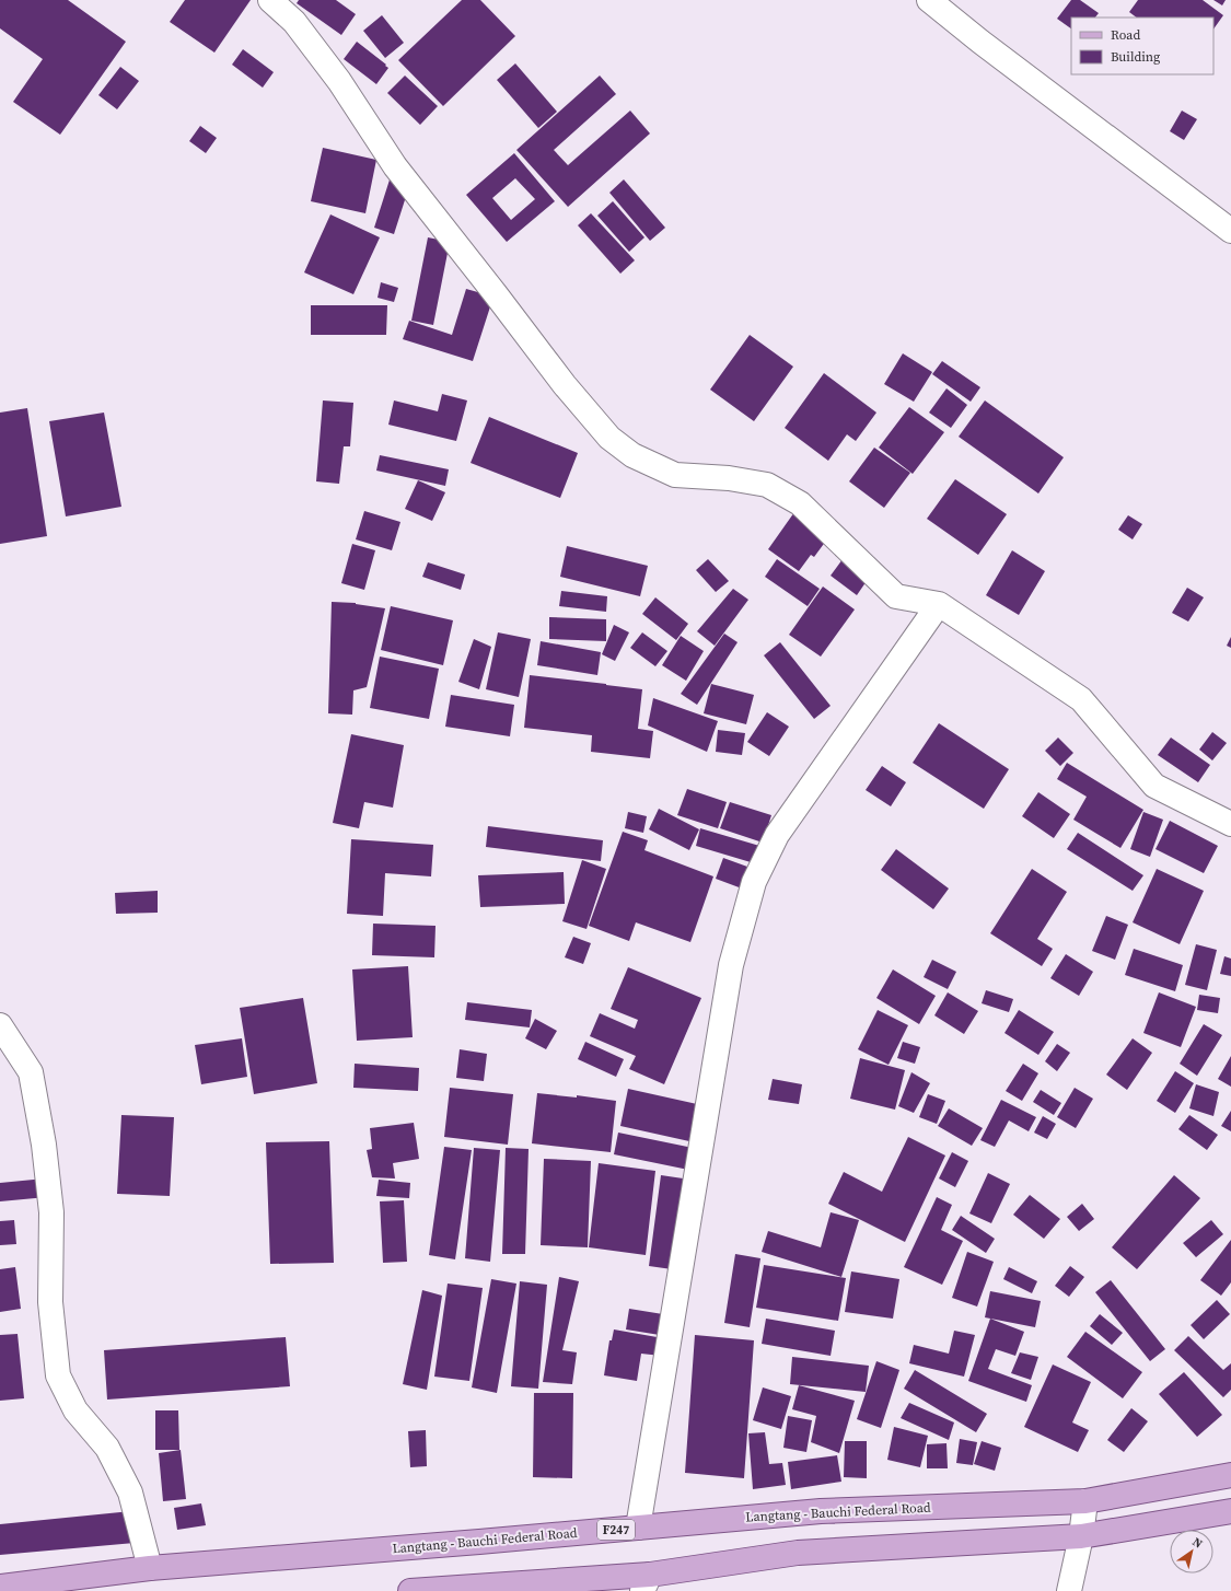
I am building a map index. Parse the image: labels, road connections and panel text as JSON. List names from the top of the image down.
{
  "streets": {
    "main road": ["Langtang - Bauchi Federal Road", "F247"]
  },
  "legend": ["Road", "Building"],
  "north": "top right"
}
